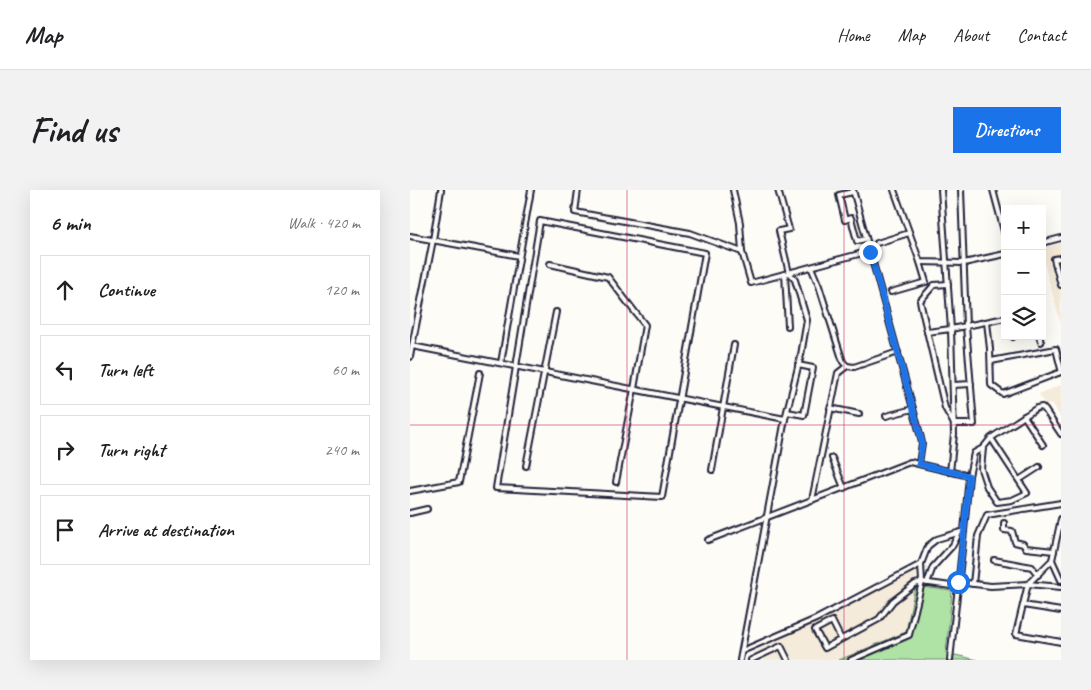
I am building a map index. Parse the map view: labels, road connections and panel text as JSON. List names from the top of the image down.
{
  "page": {
    "header": "Map",
    "nav": [
      "Home",
      "Map",
      "About",
      "Contact"
    ],
    "buttons": "Directions",
    "title": "Find us",
    "heading": ["6 min", "Walk · 420 m"],
    "map_buttons": ["+", "−"],
    "list": [
      ["Continue", "120 m"],
      ["Turn left", "60 m"],
      ["Turn right", "240 m"],
      "Arrive at destination"
    ]
  }
}
